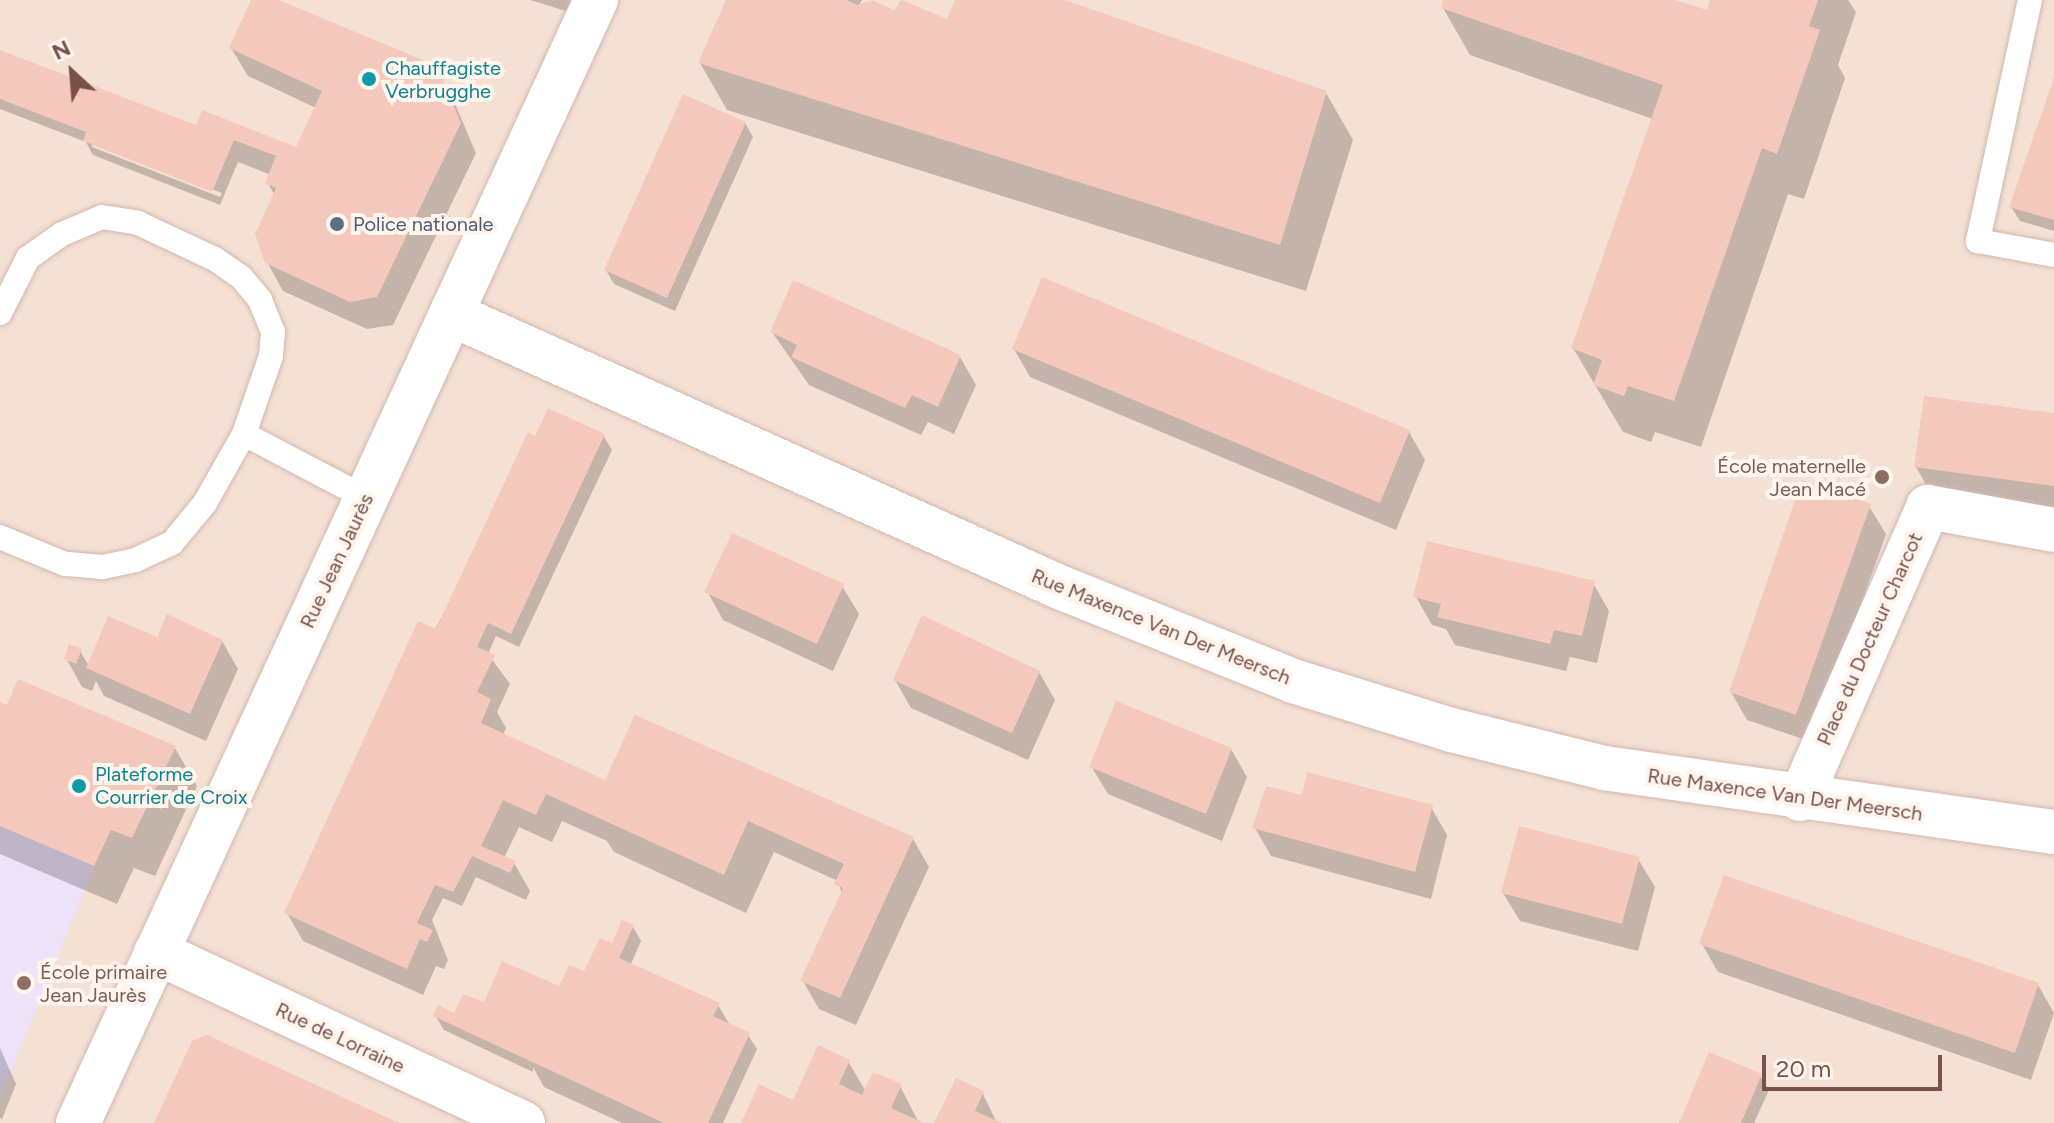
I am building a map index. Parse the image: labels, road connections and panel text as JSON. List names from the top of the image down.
{
  "streets": {
    "street": [
      "Rue Jean Jaurès",
      "Rue Maxence Van Der Meersch",
      "Place du Docteur Charcot",
      "Rue de Lorraine"
    ]
  },
  "crossings": [
    ["Rue Jean Jaurès", "Rue Maxence Van Der Meersch"],
    ["Rue Jean Jaurès", "Rue de Lorraine"],
    ["Rue Maxence Van Der Meersch", "Place du Docteur Charcot"]
  ],
  "places": [
    "Chauffagiste Verbrugghe",
    "Police nationale",
    "École maternelle Jean Macé",
    "Plateforme Courrier de Croix",
    "École primaire Jean Jaurès"
  ],
  "scale_bar": "20 m",
  "north": "top left"
}
